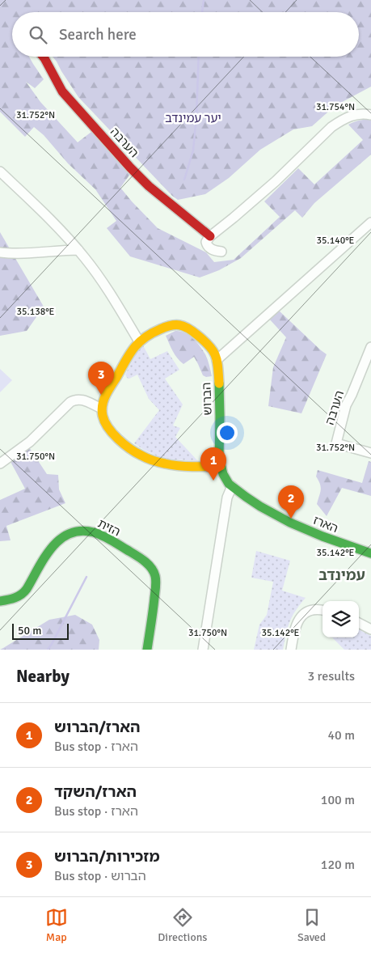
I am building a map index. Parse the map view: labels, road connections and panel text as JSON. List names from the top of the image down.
{
  "streets": {
    "street": [
      "הערבה",
      "הברוש",
      "הארז",
      "הזית"
    ]
  },
  "crossings": [
    ["הברוש", "הארז"]
  ],
  "districts": ["עמינדב"],
  "parks": ["יער עמינדב"],
  "scale_bar": "50 m",
  "page": {
    "search": "Search here",
    "pins": ["3", "1", "2"],
    "scale": "50 m",
    "heading": ["Nearby", "3 results"],
    "list": [
      {
        "mark": "1",
        "name": "הארז/הברוש",
        "note": "Bus stop · הארז",
        "value": "40 m"
      },
      {
        "mark": "2",
        "name": "הארז/השקד",
        "note": "Bus stop · הארז",
        "value": "100 m"
      },
      {
        "mark": "3",
        "name": "מזכירות/הברוש",
        "note": "Bus stop · הברוש",
        "value": "120 m"
      }
    ],
    "nav": ["Map", "Directions", "Saved"]
  },
  "coordinates": [
    "31.754°N",
    "31.752°N",
    "35.140°E",
    "35.138°E",
    "31.750°N",
    "35.142°E"
  ]
}
